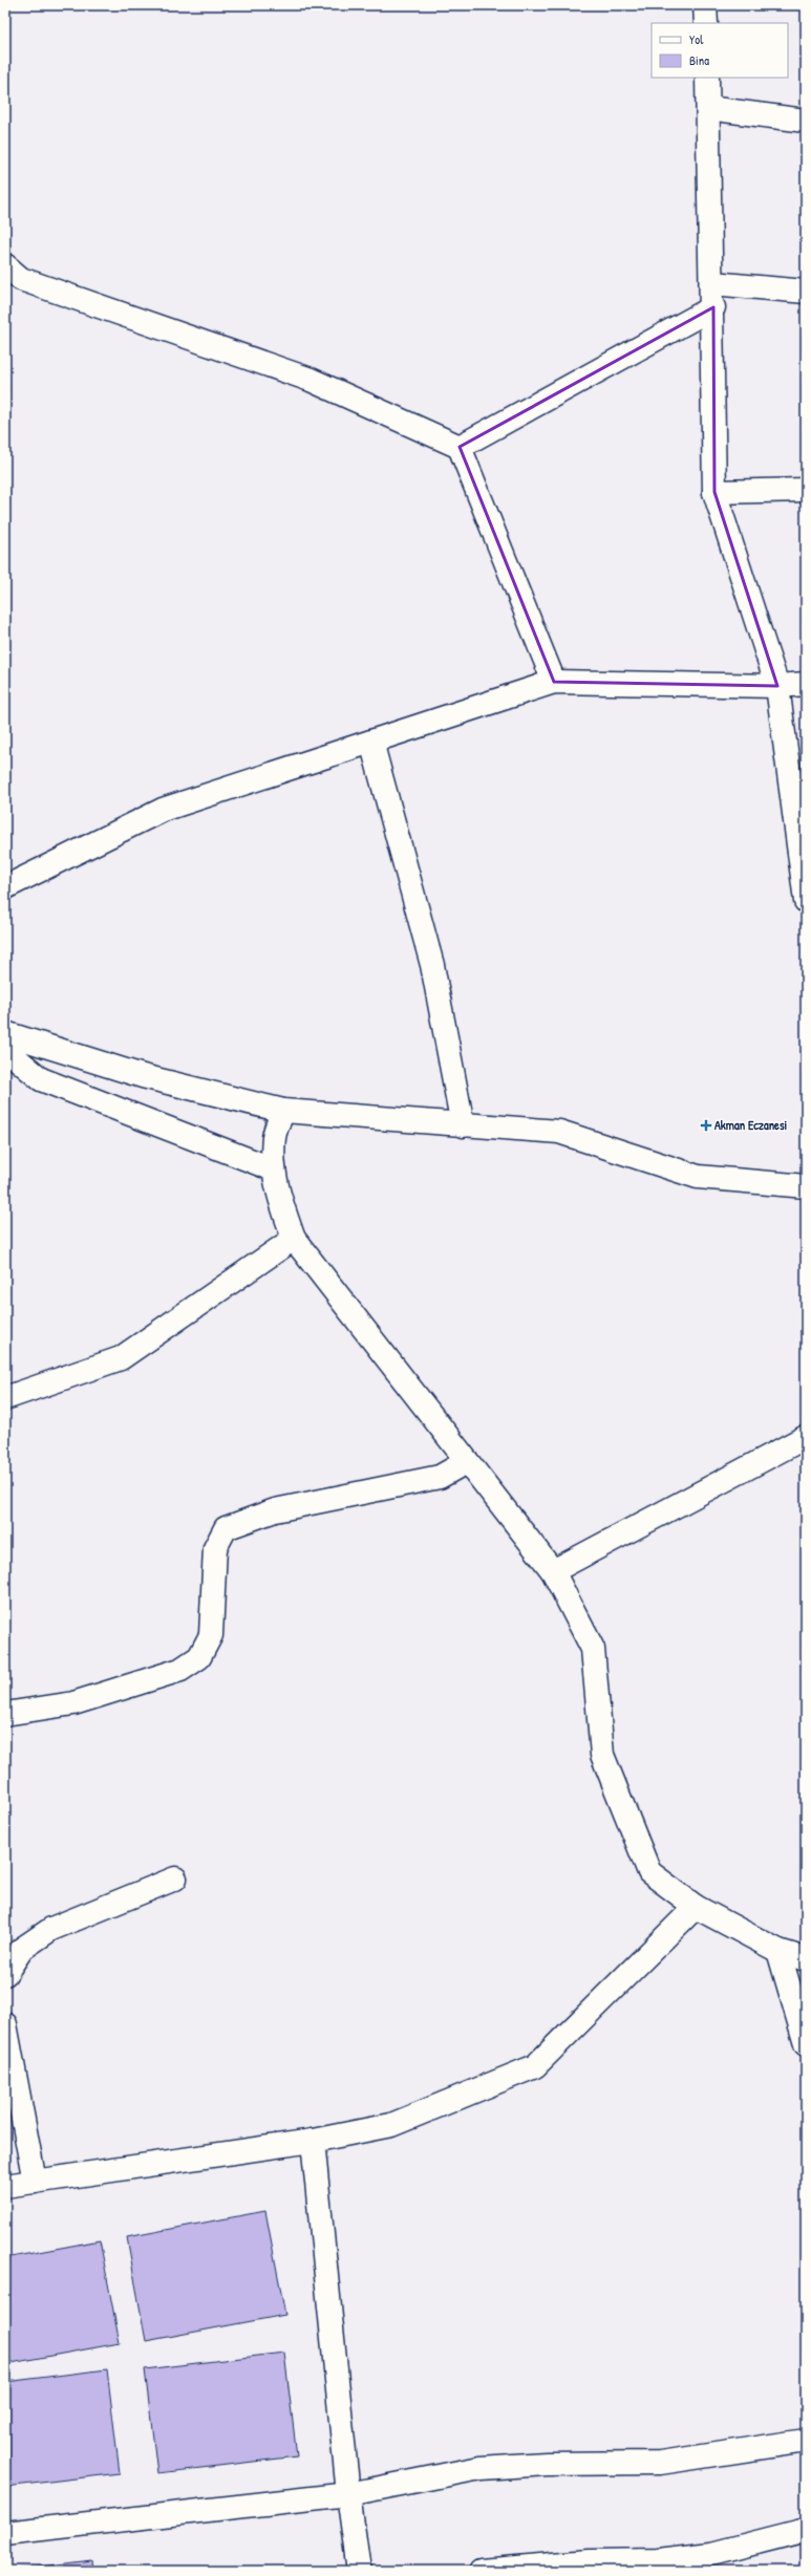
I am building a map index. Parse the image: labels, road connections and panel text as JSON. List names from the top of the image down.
{
  "places": {
    "health": ["Akman Eczanesi"]
  },
  "legend": ["Yol", "Bina"]
}
